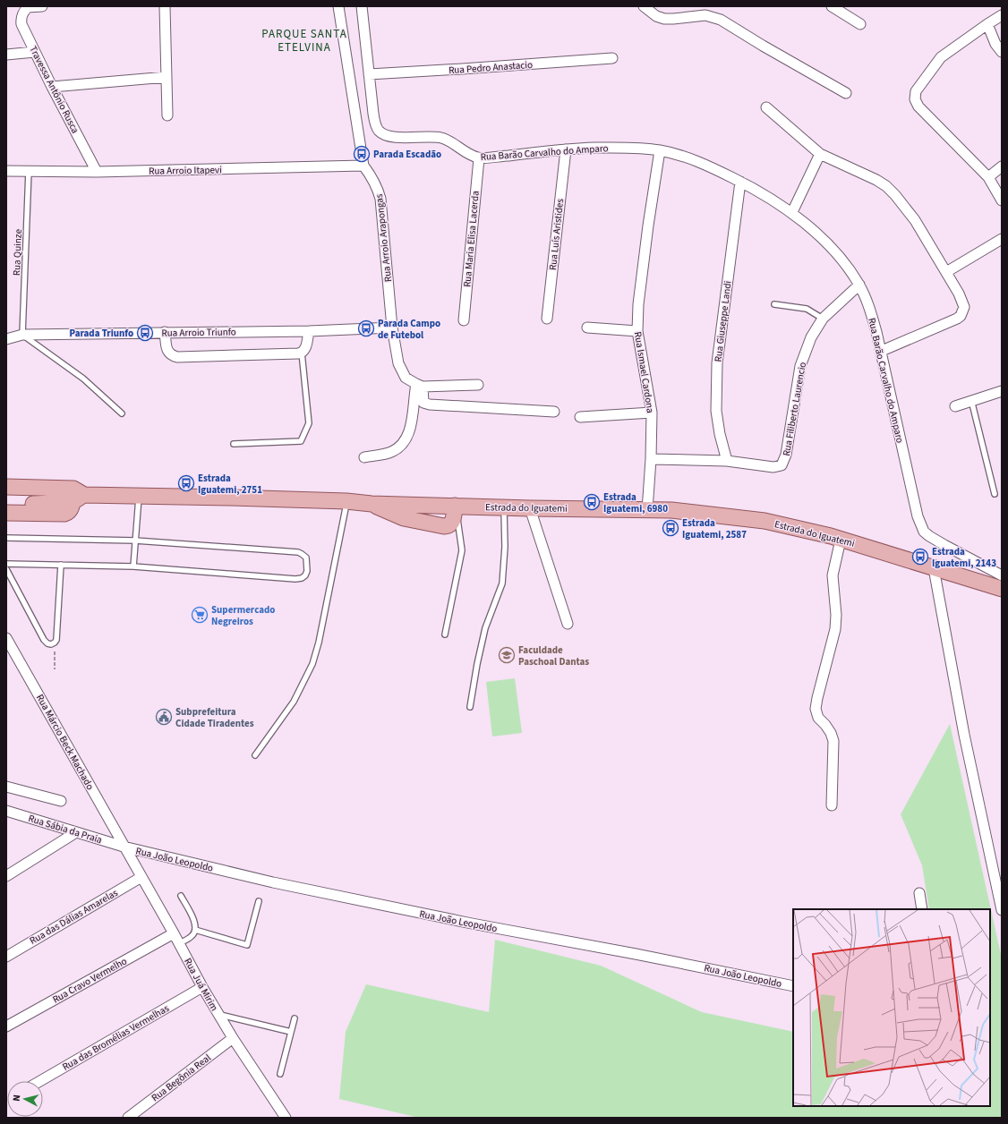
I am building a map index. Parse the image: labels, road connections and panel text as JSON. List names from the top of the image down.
{
  "streets": {
    "main road": ["Estrada do Iguatemi"],
    "street": [
      "Rua Pedro Anastacio",
      "Travessa Antônio Rusca",
      "Rua Barão Carvalho do Amparo",
      "Rua Arroio Itapevi",
      "Rua Luís Aristides",
      "Rua Arroio Arapongas",
      "Rua Maria Elisa Lacerda",
      "Rua Giuseppe Landi",
      "Rua Arroio Triunfo",
      "Rua Ismael Cardona",
      "Rua Filiberto Laurencio",
      "Rua Márcio Beck Machado",
      "Rua Sábia da Praia",
      "Rua João Leopoldo",
      "Rua das Dálias Amarelas",
      "Rua Cravo Vermelho",
      "Rua Juá Mirim",
      "Rua das Bromélias Vermelhas",
      "Rua Begônia Real"
    ],
    "lane": ["Rua Quinze"]
  },
  "crossings": [
    ["Rua Pedro Anastacio", "Rua Barão Carvalho do Amparo"],
    ["Travessa Antônio Rusca", "Rua Arroio Itapevi"],
    ["Rua Barão Carvalho do Amparo", "Rua Luís Aristides"],
    ["Rua Barão Carvalho do Amparo", "Rua Maria Elisa Lacerda"],
    ["Rua Barão Carvalho do Amparo", "Rua Giuseppe Landi"],
    ["Rua Barão Carvalho do Amparo", "Rua Ismael Cardona"],
    ["Rua Barão Carvalho do Amparo", "Rua Filiberto Laurencio"],
    ["Rua Arroio Itapevi", "Rua Arroio Arapongas"],
    ["Rua Arroio Itapevi", "Rua Quinze"],
    ["Rua Arroio Arapongas", "Rua Arroio Triunfo"],
    ["Rua Quinze", "Rua Arroio Triunfo"],
    ["Rua Giuseppe Landi", "Rua Filiberto Laurencio"],
    ["Rua Ismael Cardona", "Rua Filiberto Laurencio"],
    ["Rua Ismael Cardona", "Estrada do Iguatemi"],
    ["Rua Márcio Beck Machado", "Rua Sábia da Praia"],
    ["Rua Márcio Beck Machado", "Rua João Leopoldo"],
    ["Rua Márcio Beck Machado", "Rua Juá Mirim"],
    ["Rua Sábia da Praia", "Rua João Leopoldo"],
    ["Rua Sábia da Praia", "Rua Juá Mirim"],
    ["Rua João Leopoldo", "Rua Juá Mirim"],
    ["Rua das Dálias Amarelas", "Rua Juá Mirim"],
    ["Rua Cravo Vermelho", "Rua Juá Mirim"],
    ["Rua Juá Mirim", "Rua das Bromélias Vermelhas"],
    ["Rua Juá Mirim", "Rua Begônia Real"]
  ],
  "districts": ["PARQUE SANTA ETELVINA"],
  "places": {
    "bus stop": [
      "Parada Escadão",
      "Parada Campo de Futebol",
      "Parada Triunfo",
      "Estrada Iguatemi, 2751",
      "Estrada Iguatemi, 6980",
      "Estrada Iguatemi, 2587",
      "Estrada Iguatemi, 2143"
    ],
    "supermarket": ["Supermercado Negreiros"],
    "school or university": ["Faculdade Paschoal Dantas"],
    "public building": ["Subprefeitura Cidade Tiradentes"]
  },
  "north": "left"
}
